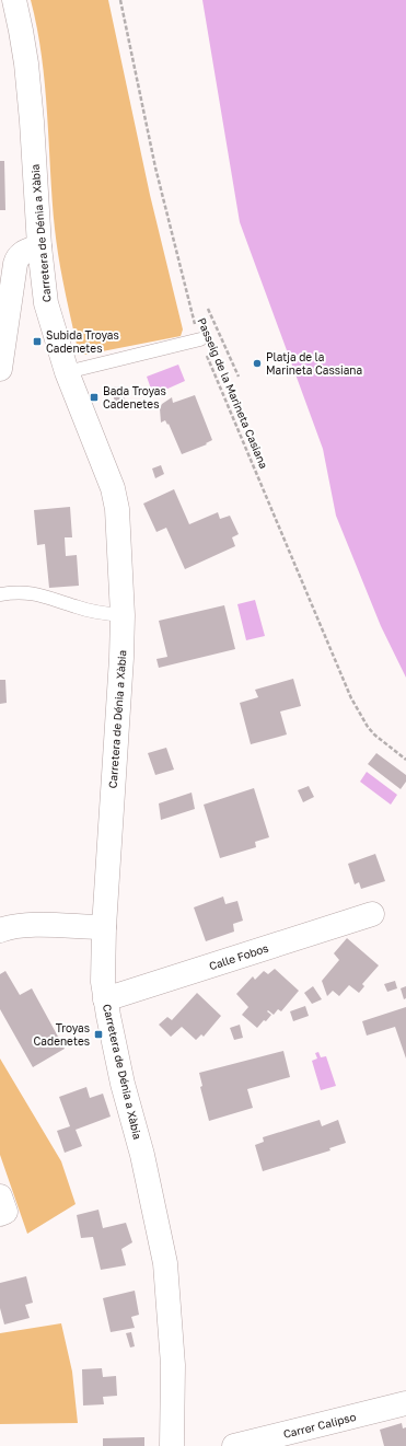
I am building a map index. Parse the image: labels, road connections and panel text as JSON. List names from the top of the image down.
{
  "streets": {
    "street": ["Carretera de Dénia a Xàbia", "Calle Fobos", "Carrer Calipso"],
    "path": ["Passeig de la Marineta Casiana"]
  },
  "crossings": [
    ["Carretera de Dénia a Xàbia", "Calle Fobos"]
  ],
  "places": {
    "transit": ["Subida Troyas Cadenetes", "Bada Troyas Cadenetes", "Troyas Cadenetes"],
    "other": ["Platja de la Marineta Cassiana"]
  }
}
